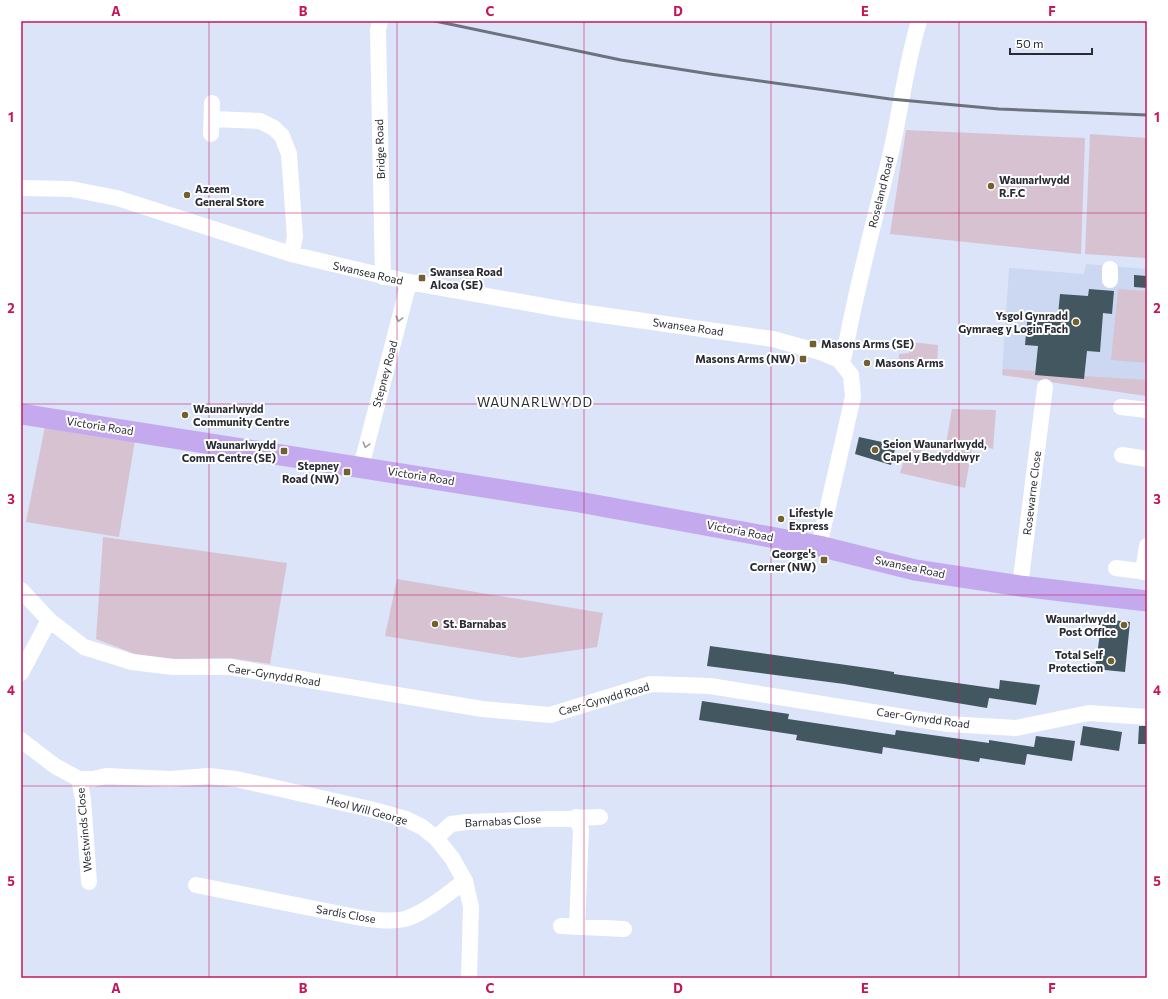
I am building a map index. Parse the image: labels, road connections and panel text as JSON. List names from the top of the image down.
{
  "streets": {
    "main road": ["Swansea Road", "Victoria Road"],
    "street": [
      "Bridge Road",
      "Roseland Road",
      "Stepney Road",
      "Rosewarne Close",
      "Caer-Gynydd Road",
      "Heol Will George",
      "Barnabas Close",
      "Westwinds Close",
      "Sardis Close"
    ]
  },
  "crossings": [
    ["Bridge Road", "Swansea Road"],
    ["Roseland Road", "Swansea Road"],
    ["Swansea Road", "Stepney Road"],
    ["Swansea Road", "Victoria Road"],
    ["Swansea Road", "Rosewarne Close"],
    ["Stepney Road", "Victoria Road"],
    ["Heol Will George", "Barnabas Close"],
    ["Heol Will George", "Westwinds Close"],
    ["Heol Will George", "Sardis Close"]
  ],
  "one_way": ["Stepney Road"],
  "districts": ["WAUNARLWYDD"],
  "places": {
    "other": [
      "Waunarlwydd R.F.C",
      "Azeem General Store",
      "Ysgol Gynradd Gymraeg y Login Fach",
      "Masons Arms",
      "Waunarlwydd Community Centre",
      "Seion Waunarlwydd, Capel y Bedyddwyr",
      "Lifestyle Express",
      "St. Barnabas",
      "Waunarlwydd Post Office",
      "Total Self Protection"
    ],
    "transit": [
      "Swansea Road Alcoa (SE)",
      "Masons Arms (SE)",
      "Masons Arms (NW)",
      "Waunarlwydd Comm Centre (SE)",
      "Stepney Road (NW)",
      "George's Corner (NW)"
    ]
  },
  "scale_bar": "50 m",
  "grid": {
    "columns": [
      "A",
      "B",
      "C",
      "D",
      "E",
      "F"
    ],
    "rows": [
      "1",
      "2",
      "3",
      "4",
      "5"
    ]
  }
}
